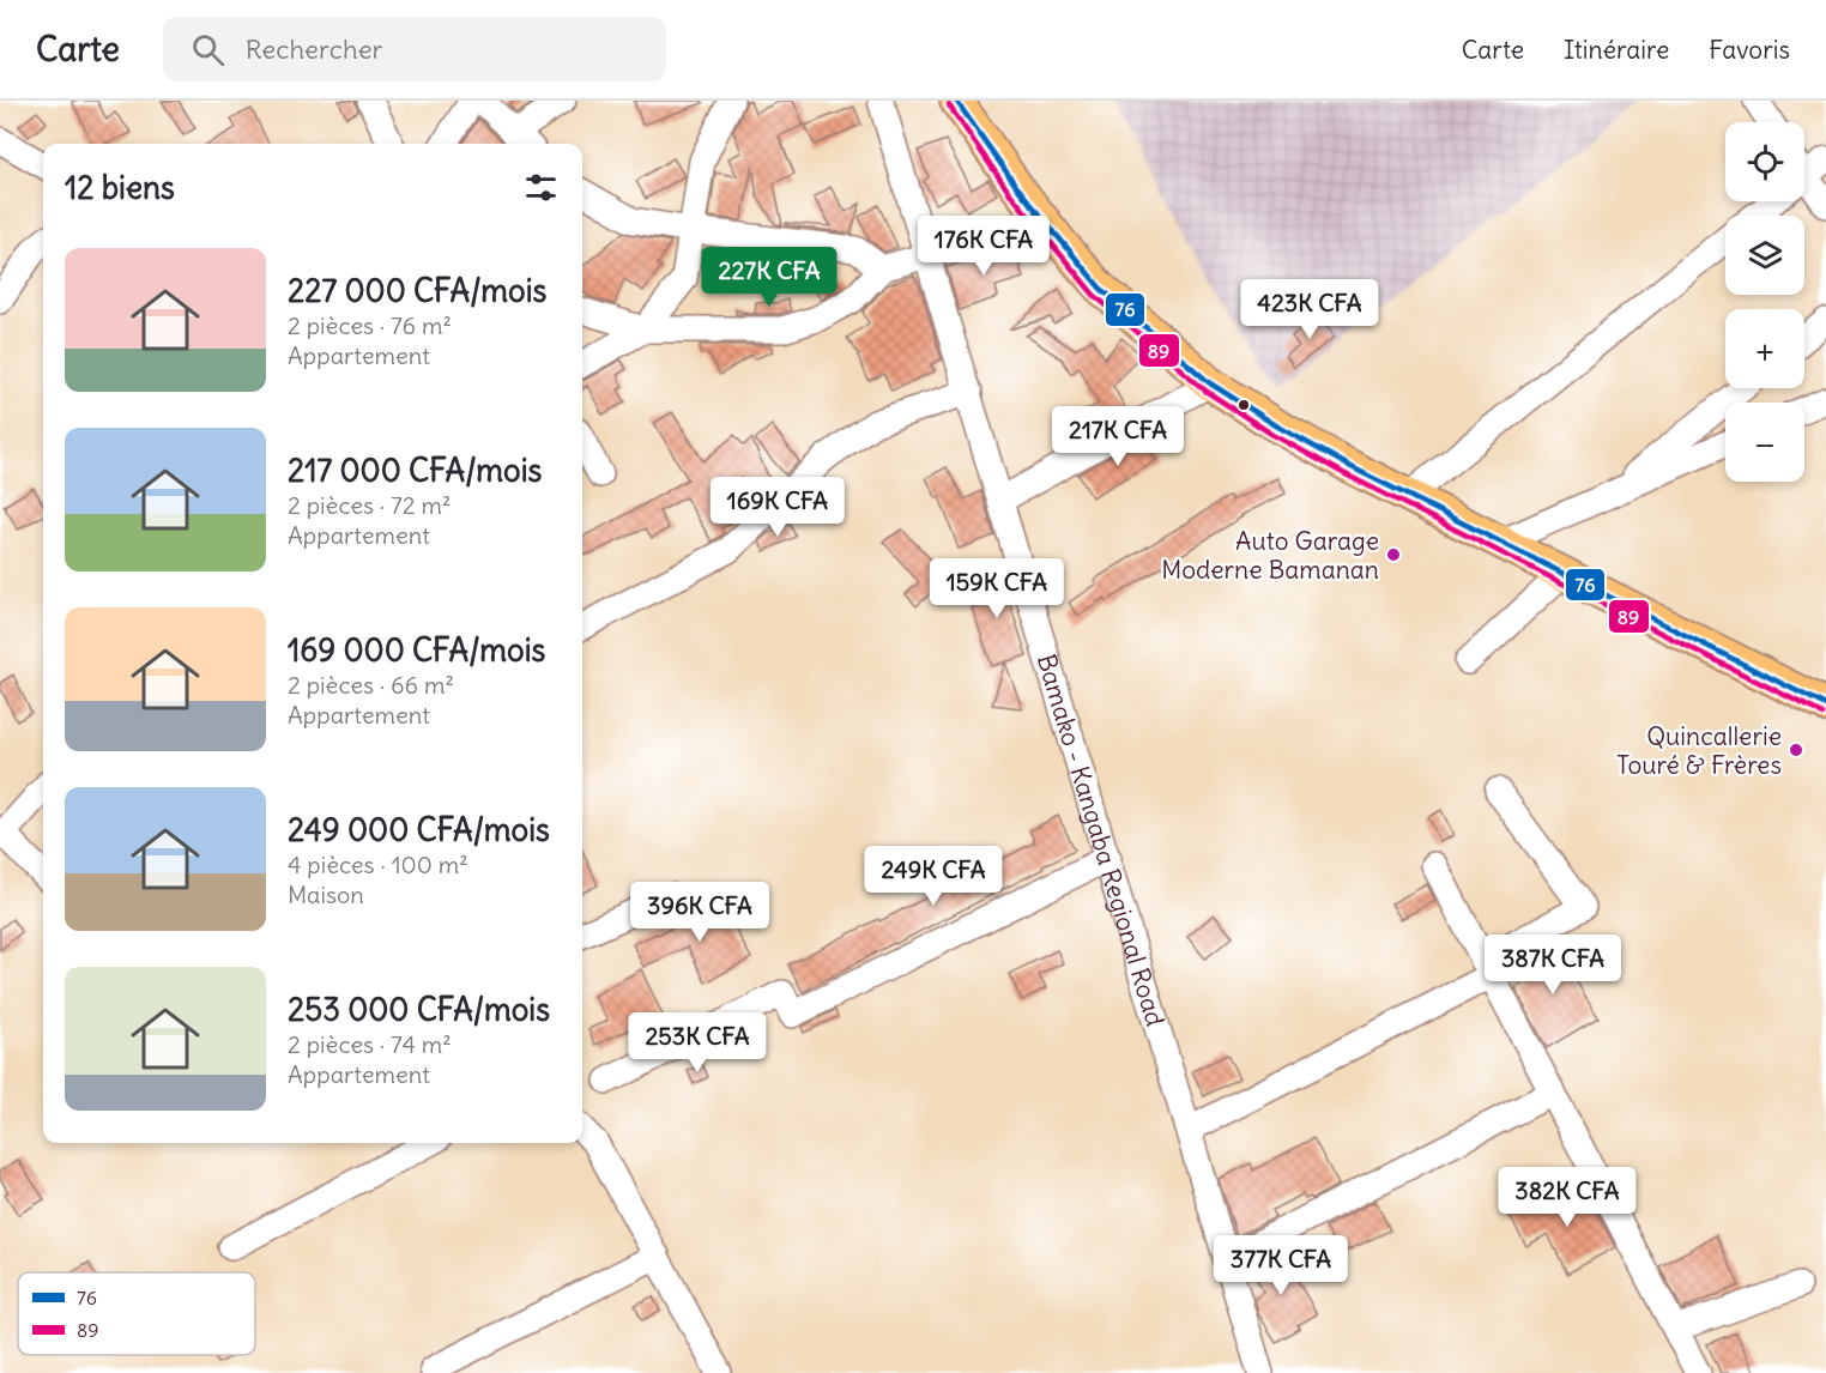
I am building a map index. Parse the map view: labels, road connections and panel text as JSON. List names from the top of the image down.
{
  "streets": {
    "street": ["Bamako - Kangaba Regional Road"]
  },
  "places": ["Auto Garage Moderne Bamanan", "Quincallerie Touré & Frères"],
  "lines": ["transit line 76", "transit line 89"],
  "legend": ["76", "89"],
  "page": {
    "header": "Carte",
    "search": "Rechercher",
    "nav": ["Carte", "Itinéraire", "Favoris"],
    "map_buttons": ["+", "−"],
    "heading": "12 biens",
    "price": [
      "176K CFA",
      "227K CFA",
      "423K CFA",
      "217K CFA",
      "169K CFA",
      "159K CFA",
      "249K CFA",
      "396K CFA",
      "387K CFA",
      "253K CFA",
      "382K CFA",
      "377K CFA"
    ],
    "list": [
      {
        "name": "227 000 CFA/mois",
        "note": "2 pièces · 76 m² · Appartement"
      },
      {
        "name": "217 000 CFA/mois",
        "note": "2 pièces · 72 m² · Appartement"
      },
      {
        "name": "169 000 CFA/mois",
        "note": "2 pièces · 66 m² · Appartement"
      },
      {
        "name": "249 000 CFA/mois",
        "note": "4 pièces · 100 m² · Maison"
      },
      {
        "name": "253 000 CFA/mois",
        "note": "2 pièces · 74 m² · Appartement"
      }
    ]
  }
}
